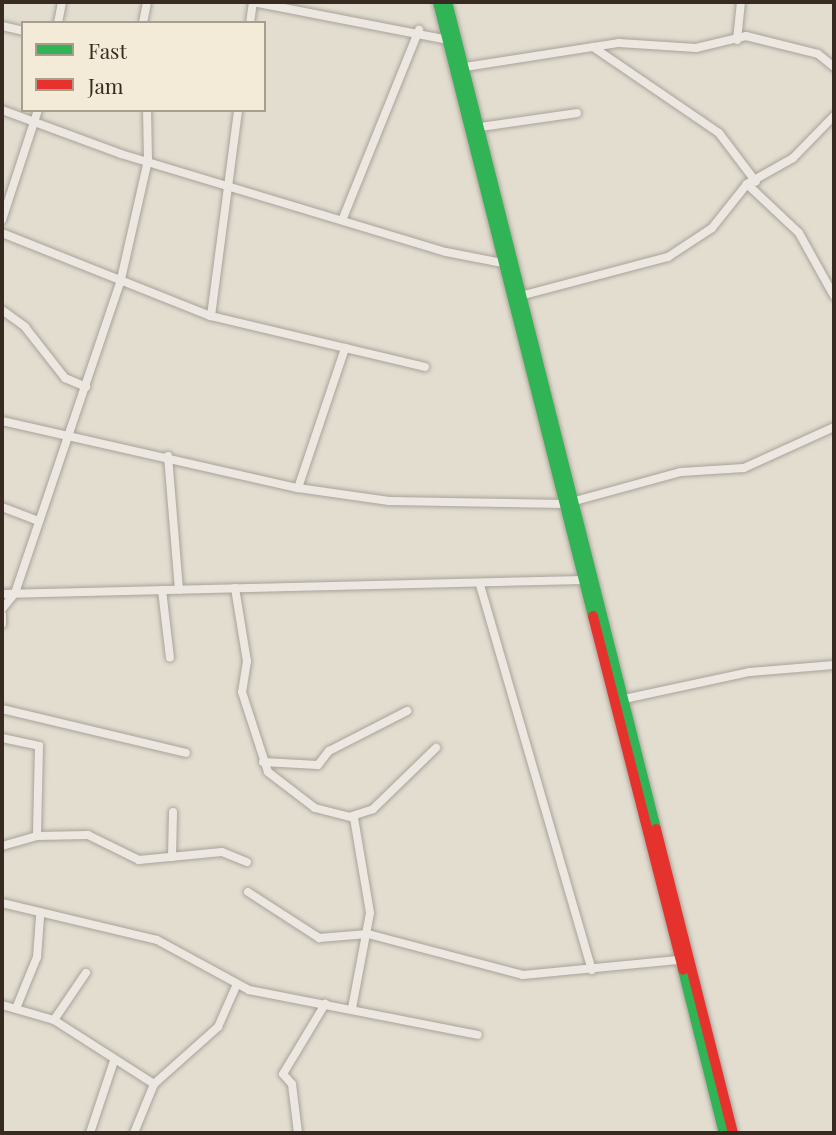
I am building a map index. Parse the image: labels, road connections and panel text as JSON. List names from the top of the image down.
{
  "legend": ["Fast", "Jam"]
}
